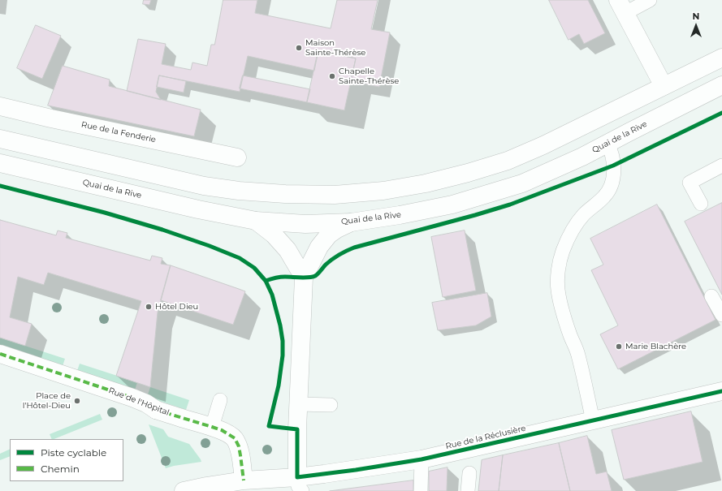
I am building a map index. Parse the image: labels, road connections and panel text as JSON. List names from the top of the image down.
{
  "streets": {
    "street": [
      "Rue de la Fenderie",
      "Quai de la Rive",
      "Rue de l'Hôpital",
      "Rue de la Réclusière"
    ]
  },
  "crossings": [
    ["Rue de l'Hôpital", "Rue de la Réclusière"]
  ],
  "places": [
    "Maison Sainte-Thérèse",
    "Chapelle Sainte-Thérèse",
    "Hôtel Dieu",
    "Marie Blachère",
    "Place de l'Hôtel-Dieu"
  ],
  "legend": ["Piste cyclable", "Chemin"],
  "north": "top"
}
